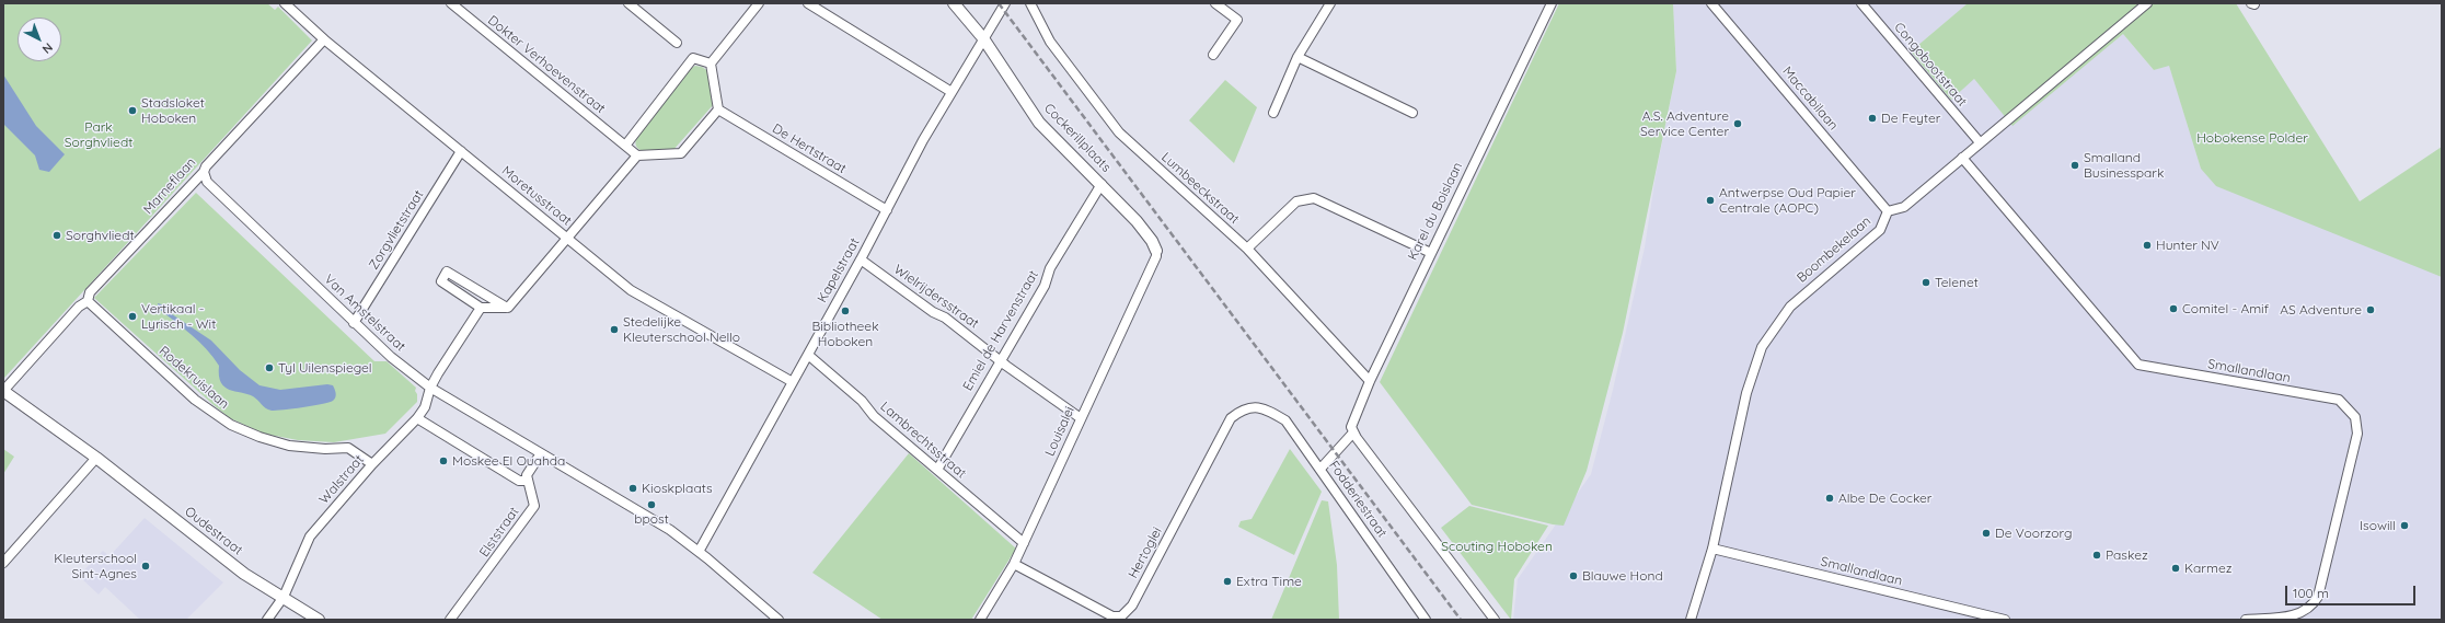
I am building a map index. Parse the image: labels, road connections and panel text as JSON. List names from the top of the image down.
{
  "streets": {
    "street": [
      "Dokter Verhoevenstraat",
      "Congobootstraat",
      "Maccabilaan",
      "Cockerillplaats",
      "De Hertstraat",
      "Marneflaan",
      "Lumbeeckstraat",
      "Moretusstraat",
      "Karel du Boislaan",
      "Zorgvlietstraat",
      "Boombekelaan",
      "Kapelstraat",
      "Wielrijdersstraat",
      "Van Amstelstraat",
      "Emiel de Harvenstraat",
      "Smallandlaan",
      "Rodekruislaan",
      "Louisalei",
      "Lambrechtsstraat",
      "Walstraat",
      "Fodderiestraat",
      "Oudestraat",
      "Elststraat",
      "Hertoglei"
    ]
  },
  "crossings": [
    ["Maccabilaan", "Boombekelaan"],
    ["Cockerillplaats", "Kapelstraat"],
    ["Cockerillplaats", "Emiel de Harvenstraat"],
    ["Cockerillplaats", "Louisalei"],
    ["De Hertstraat", "Kapelstraat"],
    ["Marneflaan", "Moretusstraat"],
    ["Marneflaan", "Van Amstelstraat"],
    ["Marneflaan", "Rodekruislaan"],
    ["Marneflaan", "Oudestraat"],
    ["Lumbeeckstraat", "Karel du Boislaan"],
    ["Moretusstraat", "Zorgvlietstraat"],
    ["Moretusstraat", "Kapelstraat"],
    ["Zorgvlietstraat", "Van Amstelstraat"],
    ["Boombekelaan", "Smallandlaan"],
    ["Kapelstraat", "Wielrijdersstraat"],
    ["Kapelstraat", "Lambrechtsstraat"],
    ["Wielrijdersstraat", "Emiel de Harvenstraat"],
    ["Wielrijdersstraat", "Louisalei"],
    ["Van Amstelstraat", "Walstraat"],
    ["Emiel de Harvenstraat", "Lambrechtsstraat"],
    ["Rodekruislaan", "Walstraat"],
    ["Louisalei", "Lambrechtsstraat"],
    ["Louisalei", "Hertoglei"],
    ["Walstraat", "Oudestraat"],
    ["Fodderiestraat", "Hertoglei"]
  ],
  "parks": ["Park Sorghvliedt", "Hobokense Polder", "Scouting Hoboken"],
  "places": [
    "Stadsloket Hoboken",
    "De Feyter",
    "A.S. Adventure Service Center",
    "Smalland Businesspark",
    "Antwerpse Oud Papier Centrale (AOPC)",
    "Sorghvliedt",
    "Hunter NV",
    "Telenet",
    "Comitel - Amif",
    "AS Adventure",
    "Bibliotheek Hoboken",
    "Vertikaal - Lyrisch - Wit",
    "Stedelijke Kleuterschool Nello",
    "Tyl Uilenspiegel",
    "Moskee El Ouahda",
    "Kioskplaats",
    "Albe De Cocker",
    "bpost",
    "Isowill",
    "De Voorzorg",
    "Paskez",
    "Kleuterschool Sint-Agnes",
    "Karmez",
    "Blauwe Hond",
    "Extra Time"
  ],
  "scale_bar": "100 m",
  "north": "bottom right"
}
